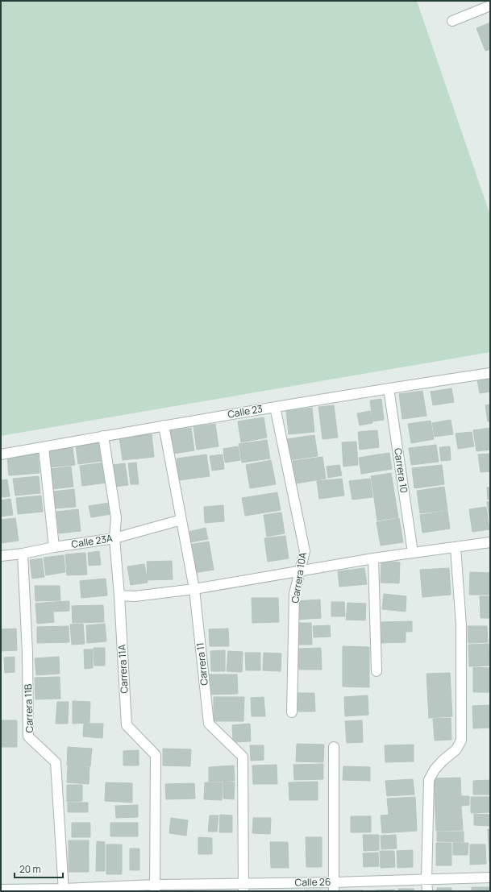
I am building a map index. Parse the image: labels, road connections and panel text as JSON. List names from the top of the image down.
{
  "streets": {
    "street": [
      "Calle 23",
      "Carrera 10",
      "Calle 23A",
      "Carrera 10A",
      "Carrera 11",
      "Carrera 11A",
      "Carrera 11B",
      "Calle 26"
    ]
  },
  "crossings": [
    ["Calle 23", "Carrera 10"],
    ["Calle 23", "Carrera 10A"],
    ["Calle 23", "Carrera 11"],
    ["Calle 23", "Carrera 11A"],
    ["Calle 23A", "Carrera 11"],
    ["Calle 23A", "Carrera 11A"],
    ["Calle 23A", "Carrera 11B"],
    ["Carrera 11", "Calle 26"],
    ["Carrera 11A", "Calle 26"],
    ["Carrera 11B", "Calle 26"]
  ],
  "scale_bar": "20 m"
}
